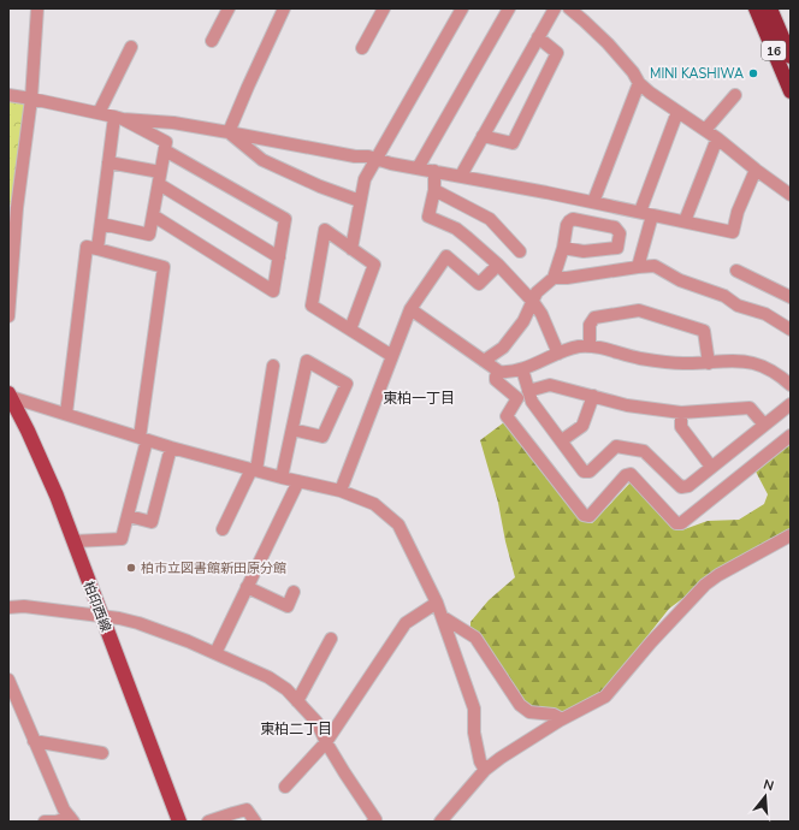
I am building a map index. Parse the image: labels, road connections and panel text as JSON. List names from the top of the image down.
{
  "streets": {
    "highway": ["16"],
    "main road": ["柏印西線"]
  },
  "districts": ["東柏一丁目", "東柏二丁目"],
  "places": ["MINI KASHIWA", "柏市立図書館新田原分館"],
  "north": "top"
}
